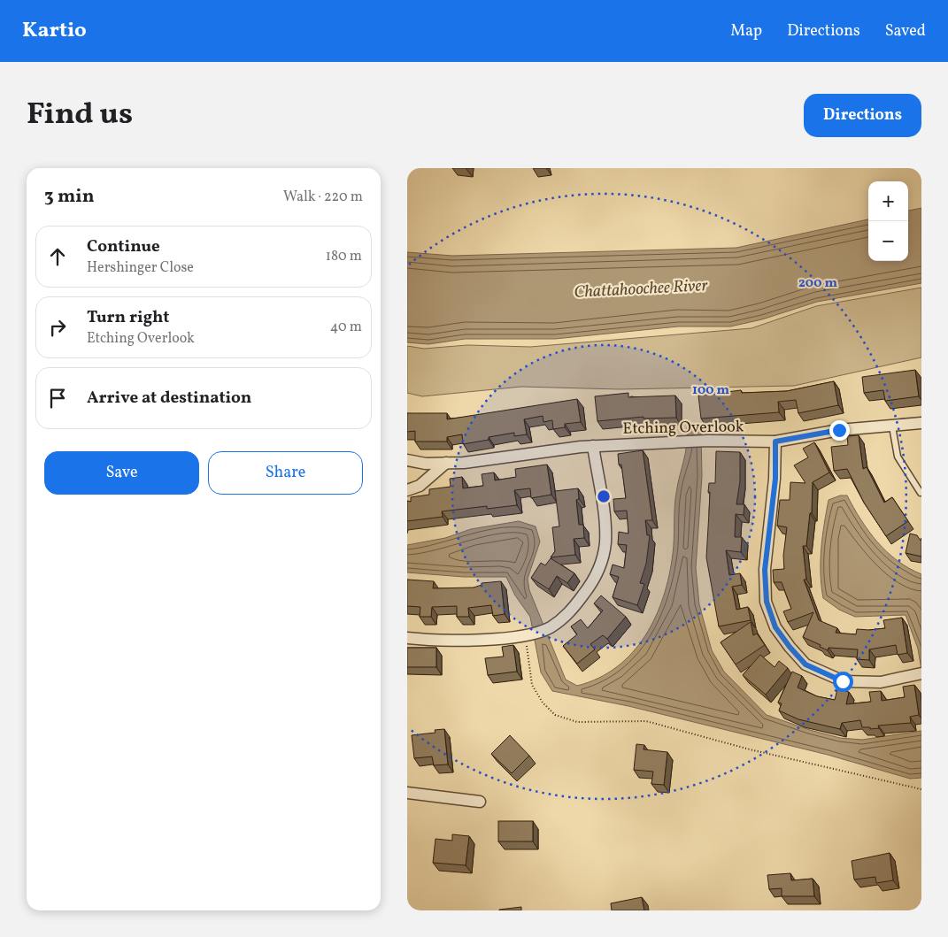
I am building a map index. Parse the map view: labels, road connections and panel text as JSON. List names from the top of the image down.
{
  "streets": {
    "street": ["Etching Overlook"]
  },
  "water": ["Chattahoochee River"],
  "page": {
    "header": "Kartio",
    "nav": ["Map", "Directions", "Saved"],
    "title": "Find us",
    "buttons": [
      "Directions",
      ["Save", "Share"]
    ],
    "heading": ["3 min", "Walk · 220 m"],
    "map_buttons": ["+", "−"],
    "list": [
      ["Continue", "Hershinger Close", "180 m"],
      ["Turn right", "Etching Overlook", "40 m"],
      "Arrive at destination"
    ]
  },
  "rings": ["200 m", "100 m"]
}
